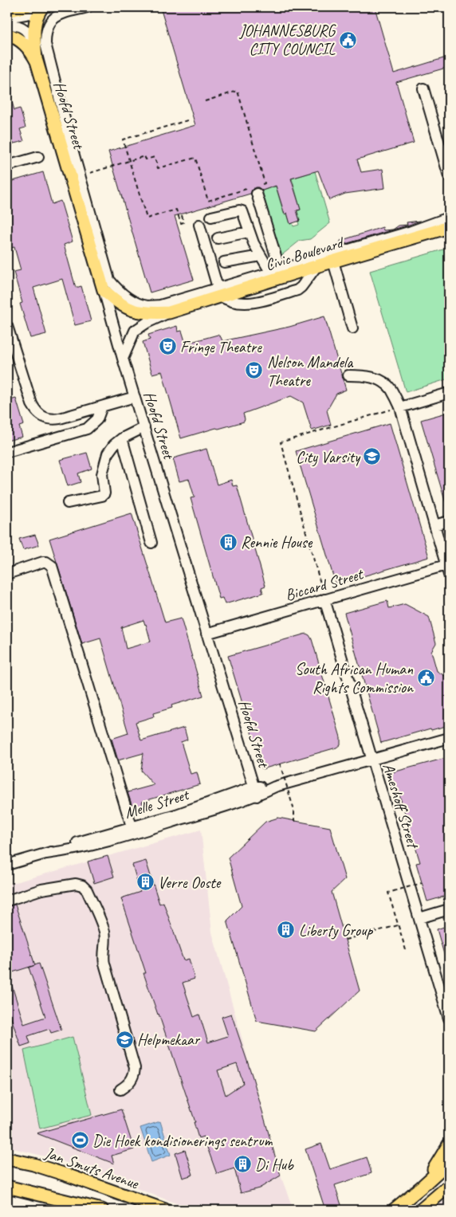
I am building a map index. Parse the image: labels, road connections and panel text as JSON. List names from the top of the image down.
{
  "streets": {
    "main road": ["Hoofd Street", "Civic Boulevard", "Jan Smuts Avenue"],
    "street": ["Biccard Street", "Melle Street", "Ameshoff Street"]
  },
  "crossings": [
    ["Hoofd Street", "Civic Boulevard"],
    ["Hoofd Street", "Biccard Street"],
    ["Hoofd Street", "Melle Street"],
    ["Biccard Street", "Ameshoff Street"],
    ["Melle Street", "Ameshoff Street"]
  ],
  "places": {
    "public building": ["JOHANNESBURG CITY COUNCIL", "South African Human Rights Commission"],
    "theatre": ["Fringe Theatre", "Nelson Mandela Theatre"],
    "school or university": ["City Varsity", "Helpmekaar"],
    "building": [
      "Rennie House",
      "Verre Ooste",
      "Liberty Group",
      "Di Hub"
    ],
    "sports": ["Die Hoek kondisionerings sentrum"]
  }
}
